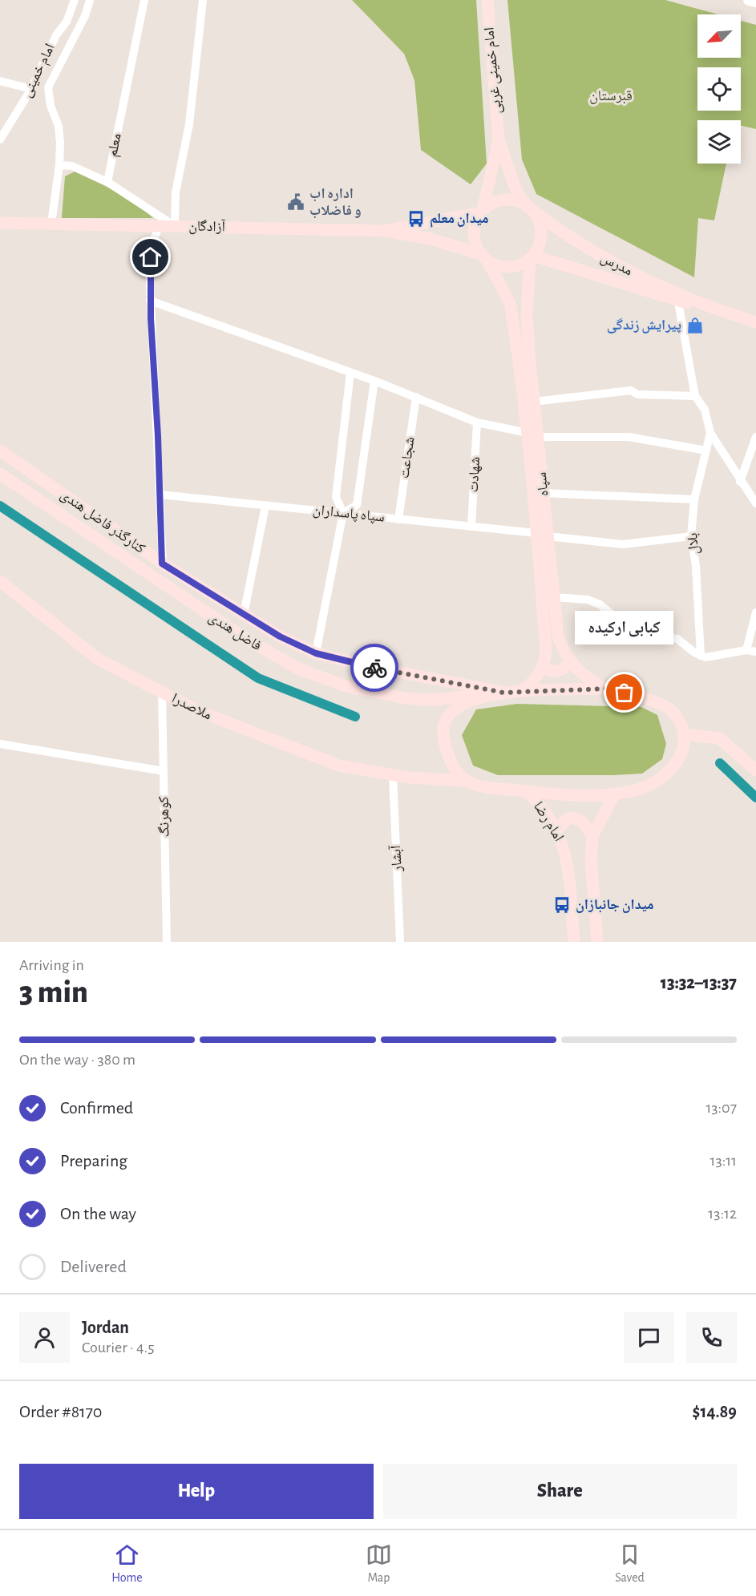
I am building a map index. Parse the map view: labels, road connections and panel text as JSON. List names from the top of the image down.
{
  "streets": {
    "main road": [
      "امام خمینی غربی",
      "آزادگان",
      "مدرس",
      "سپاه",
      "کنارگذر فاضل هندی",
      "فاضل هندی",
      "ملاصدرا",
      "امام رضا"
    ],
    "street": [
      "امام خمینی",
      "معلم",
      "شجاعت",
      "شهادت",
      "سپاه پاسداران",
      "بلال",
      "کوهرنگ",
      "آبشار"
    ]
  },
  "crossings": [
    ["امام خمینی غربی", "مدرس"],
    ["امام خمینی غربی", "سپاه"],
    ["مدرس", "سپاه"],
    ["مدرس", "بلال"],
    ["شجاعت", "سپاه پاسداران"],
    ["شهادت", "سپاه پاسداران"],
    ["سپاه", "سپاه پاسداران"],
    ["سپاه پاسداران", "بلال"],
    ["کنارگذر فاضل هندی", "فاضل هندی"],
    ["ملاصدرا", "کوهرنگ"],
    ["ملاصدرا", "آبشار"]
  ],
  "parks": ["قبرستان"],
  "places": {
    "public building": ["اداره اب و فاضلاب"],
    "bus stop": ["میدان معلم", "میدان جانبازان"],
    "shop": ["پیرایش زندگی"],
    "other": ["کبابی ارکیده"]
  },
  "north": "bottom left",
  "page": {
    "bubble": "کبابی ارکیده",
    "heading": ["3 min", "Arriving in", "13:32–13:37"],
    "panel": [
      "Jordan",
      "Courier · 4.5",
      "Order #8170",
      "$14.89"
    ],
    "bar": "On the way · 380 m",
    "list": [
      ["Confirmed", "13:07"],
      ["Preparing", "13:11"],
      ["On the way", "13:12"],
      "Delivered"
    ],
    "buttons": ["Help", "Share"],
    "tabs": ["Home", "Map", "Saved"]
  }
}
